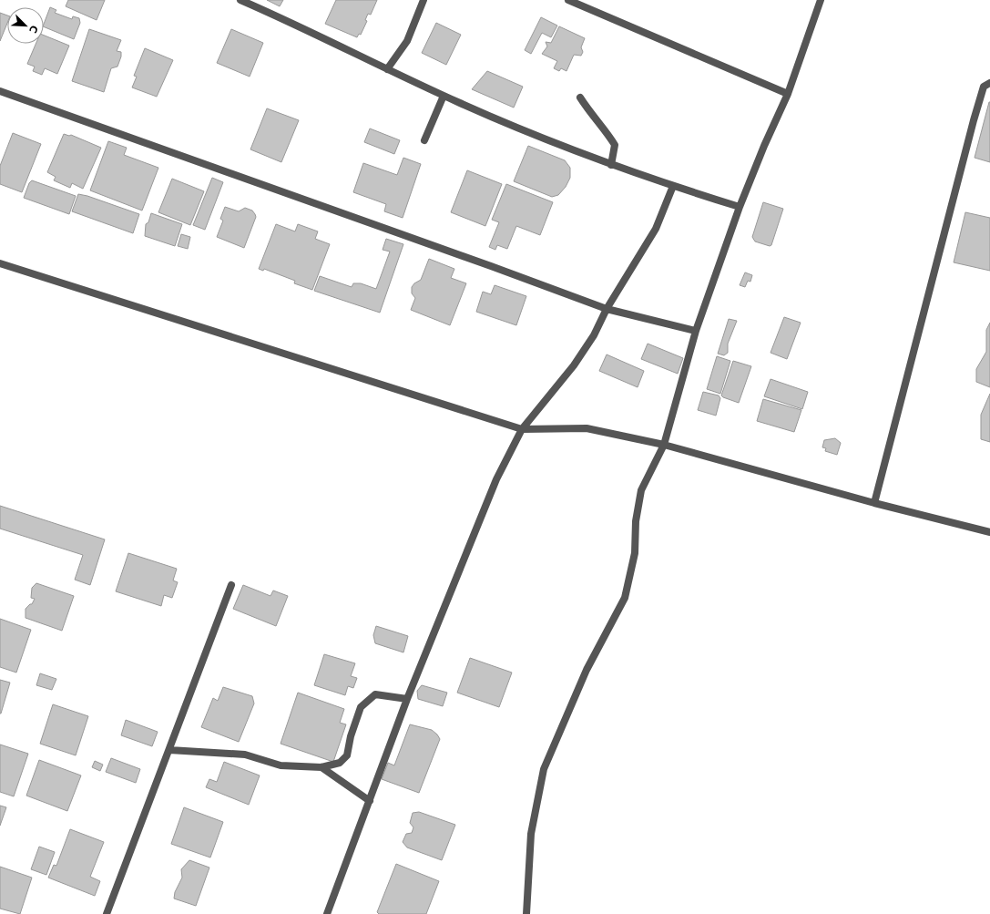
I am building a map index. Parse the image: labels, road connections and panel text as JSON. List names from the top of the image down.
{
  "north": "bottom right"
}
